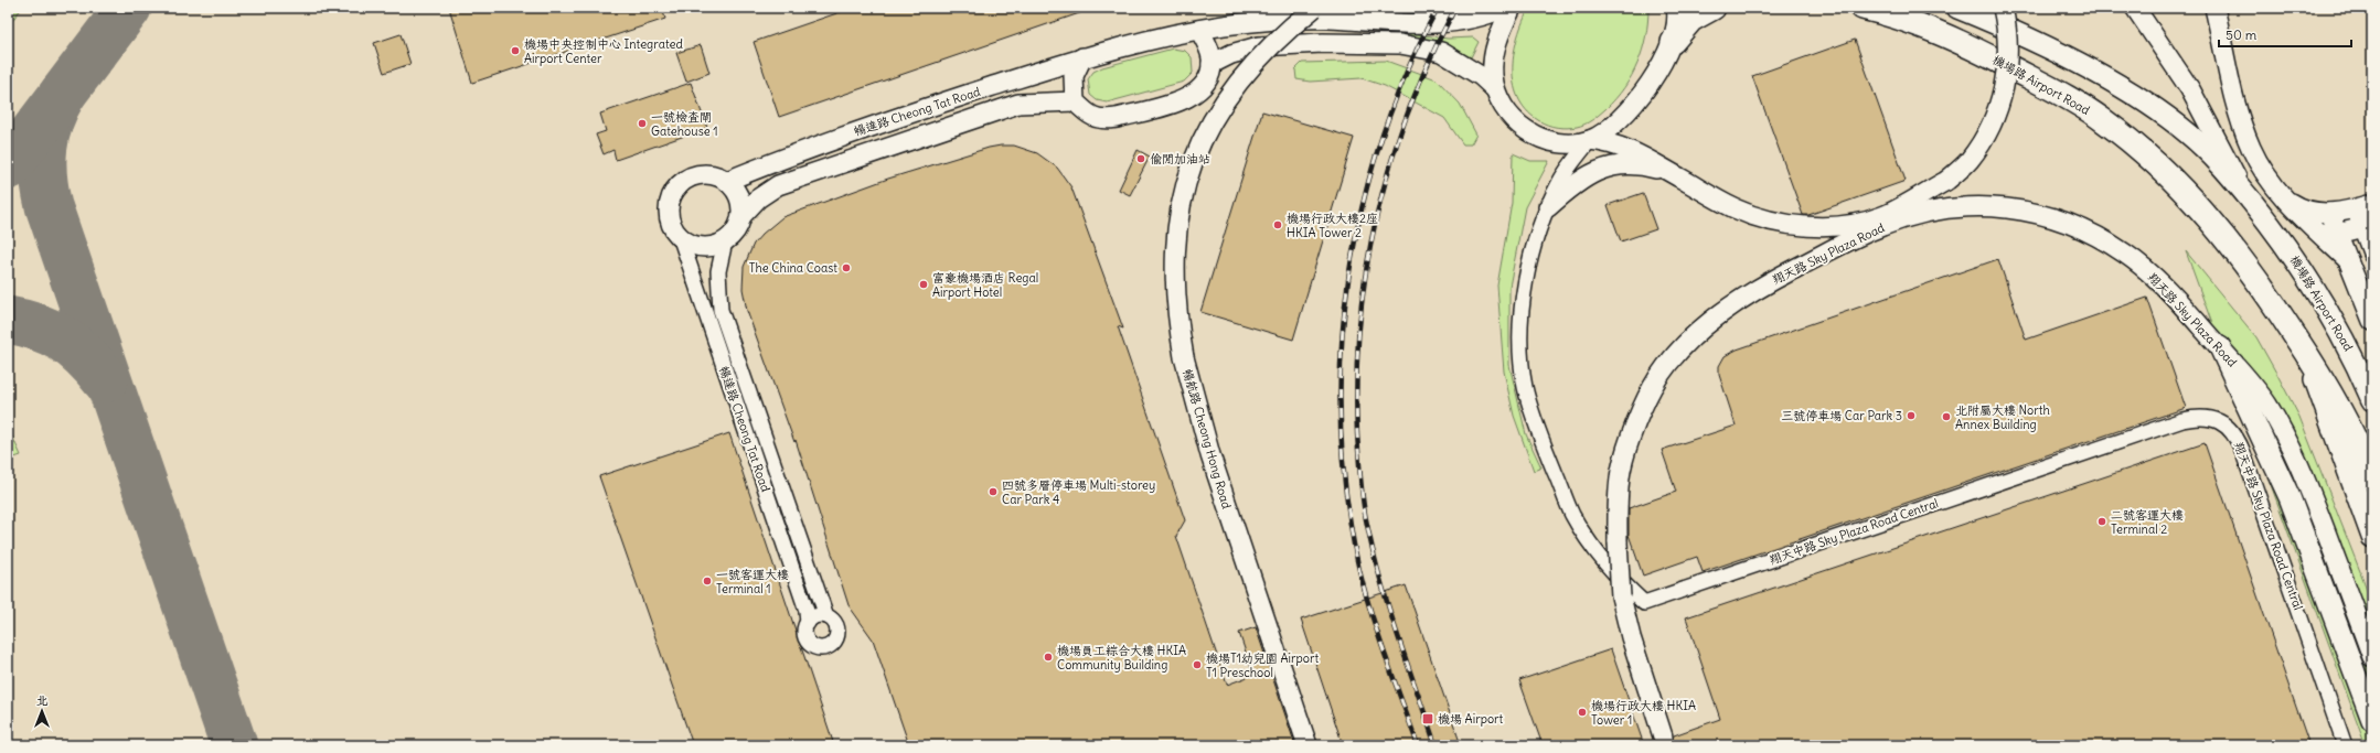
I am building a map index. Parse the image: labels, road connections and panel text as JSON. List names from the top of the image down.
{
  "streets": {
    "main road": ["機場路 Airport Road"],
    "street": [
      "暢達路 Cheong Tat Road",
      "翔天路 Sky Plaza Road",
      "暢航路 Cheong Hong Road",
      "翔天中路 Sky Plaza Road Central"
    ]
  },
  "places": {
    "other": [
      "機場中央控制中心 Integrated Airport Center",
      "一號檢查閘 Gatehouse 1",
      "偷閒加油站",
      "機場行政大樓2座 HKIA Tower 2",
      "The China Coast",
      "富豪機場酒店 Regal Airport Hotel",
      "三號停車場 Car Park 3",
      "北附屬大樓 North Annex Building",
      "四號多層停車場 Multi-storey Car Park 4",
      "二號客運大樓 Terminal 2",
      "一號客運大樓 Terminal 1",
      "機場員工綜合大樓 HKIA Community Building",
      "機場T1幼兒園 Airport T1 Preschool",
      "機場行政大樓 HKIA Tower 1"
    ],
    "transit": ["機場 Airport"]
  },
  "scale_bar": "50 m",
  "north": "top"
}
